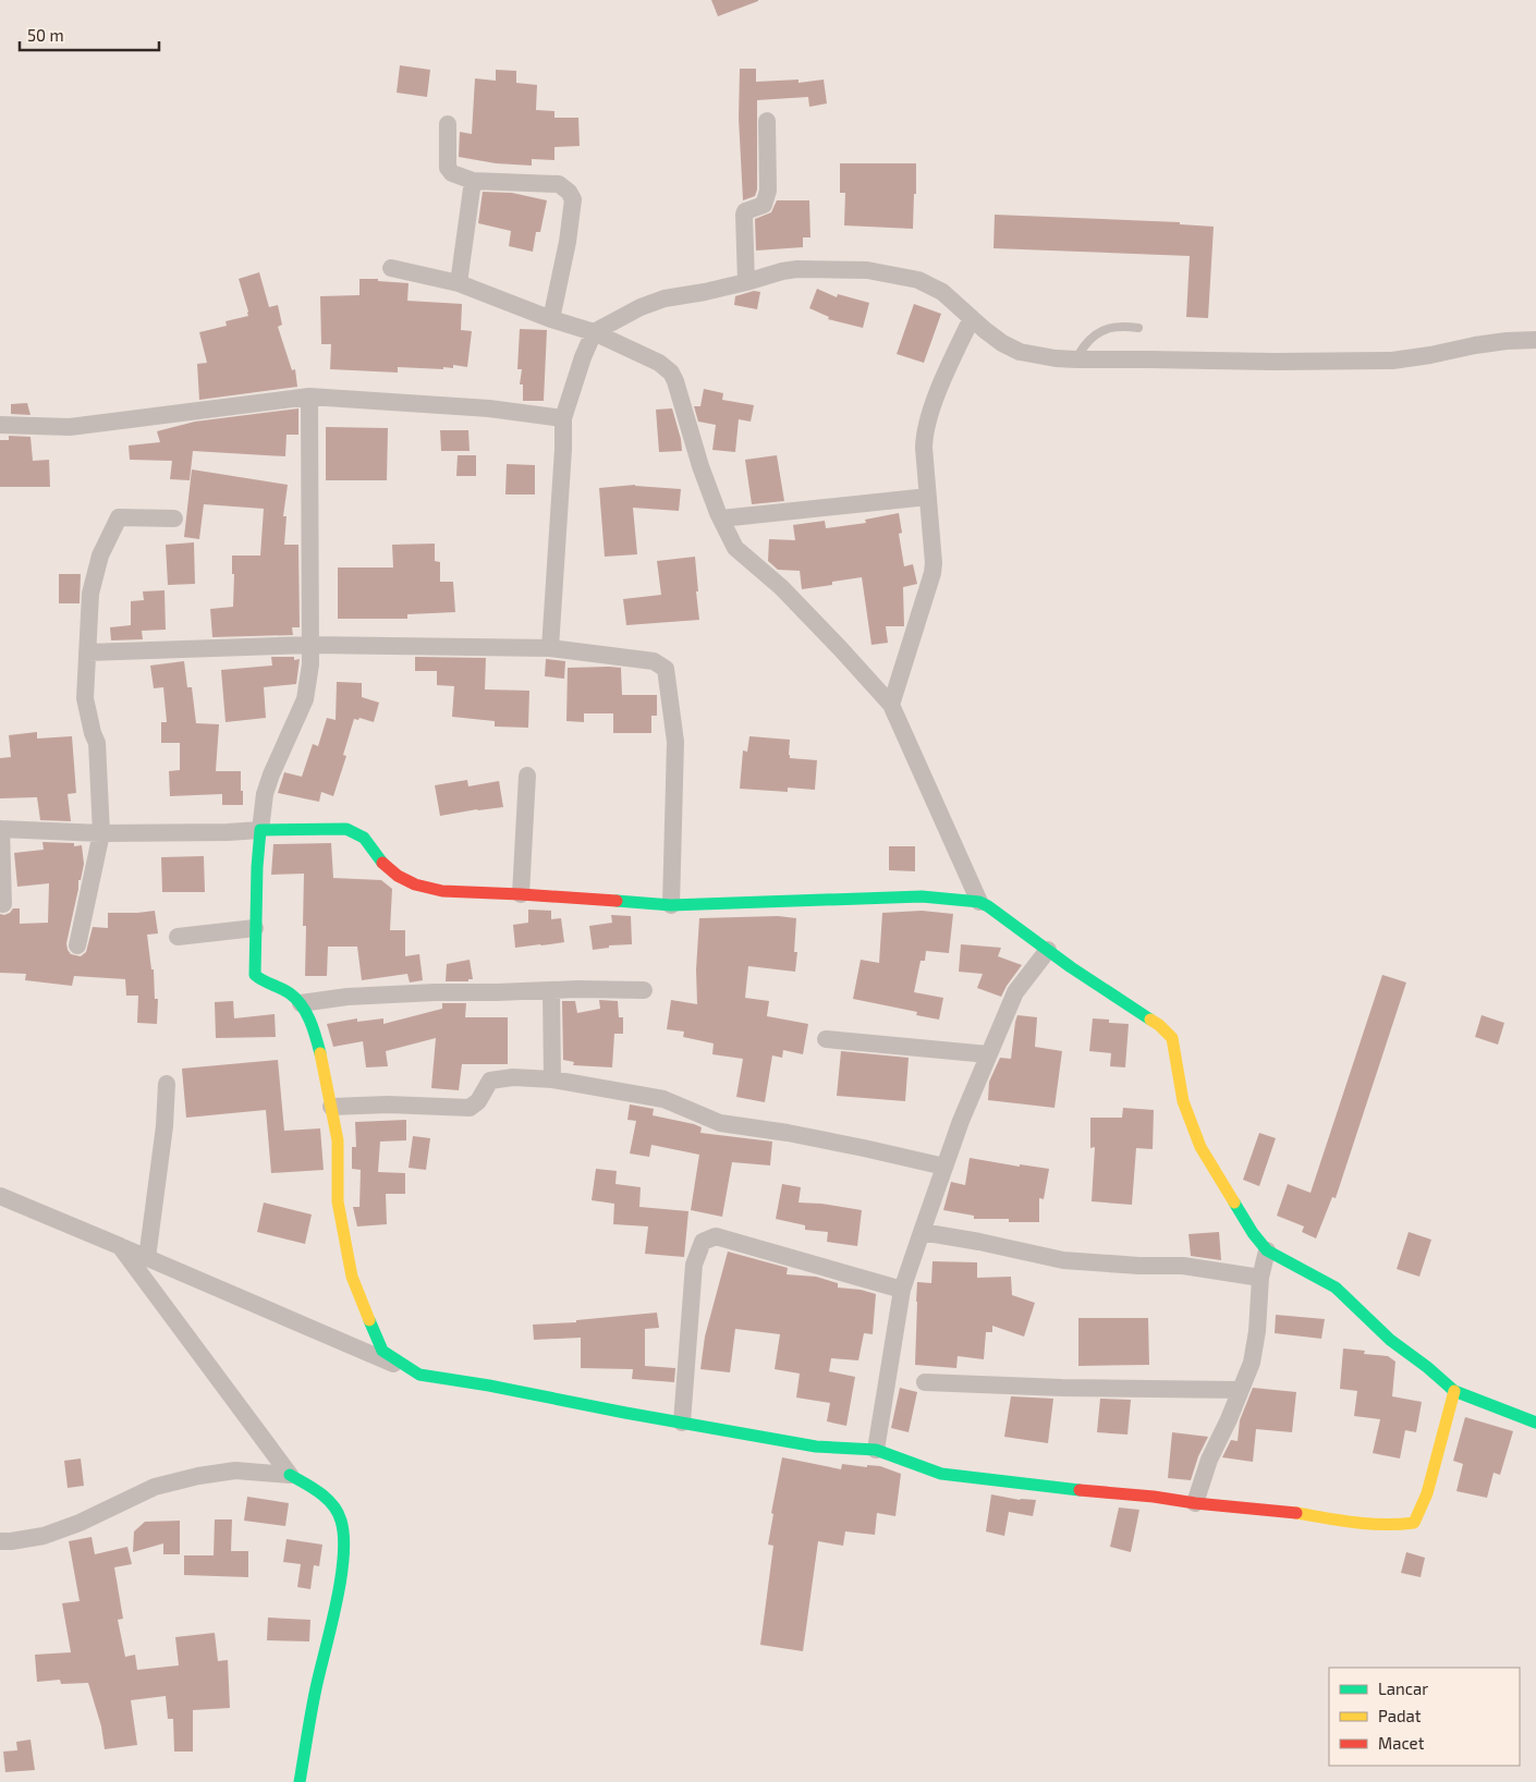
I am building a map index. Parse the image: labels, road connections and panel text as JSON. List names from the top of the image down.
{
  "legend": ["Lancar", "Padat", "Macet"],
  "scale_bar": "50 m"
}
